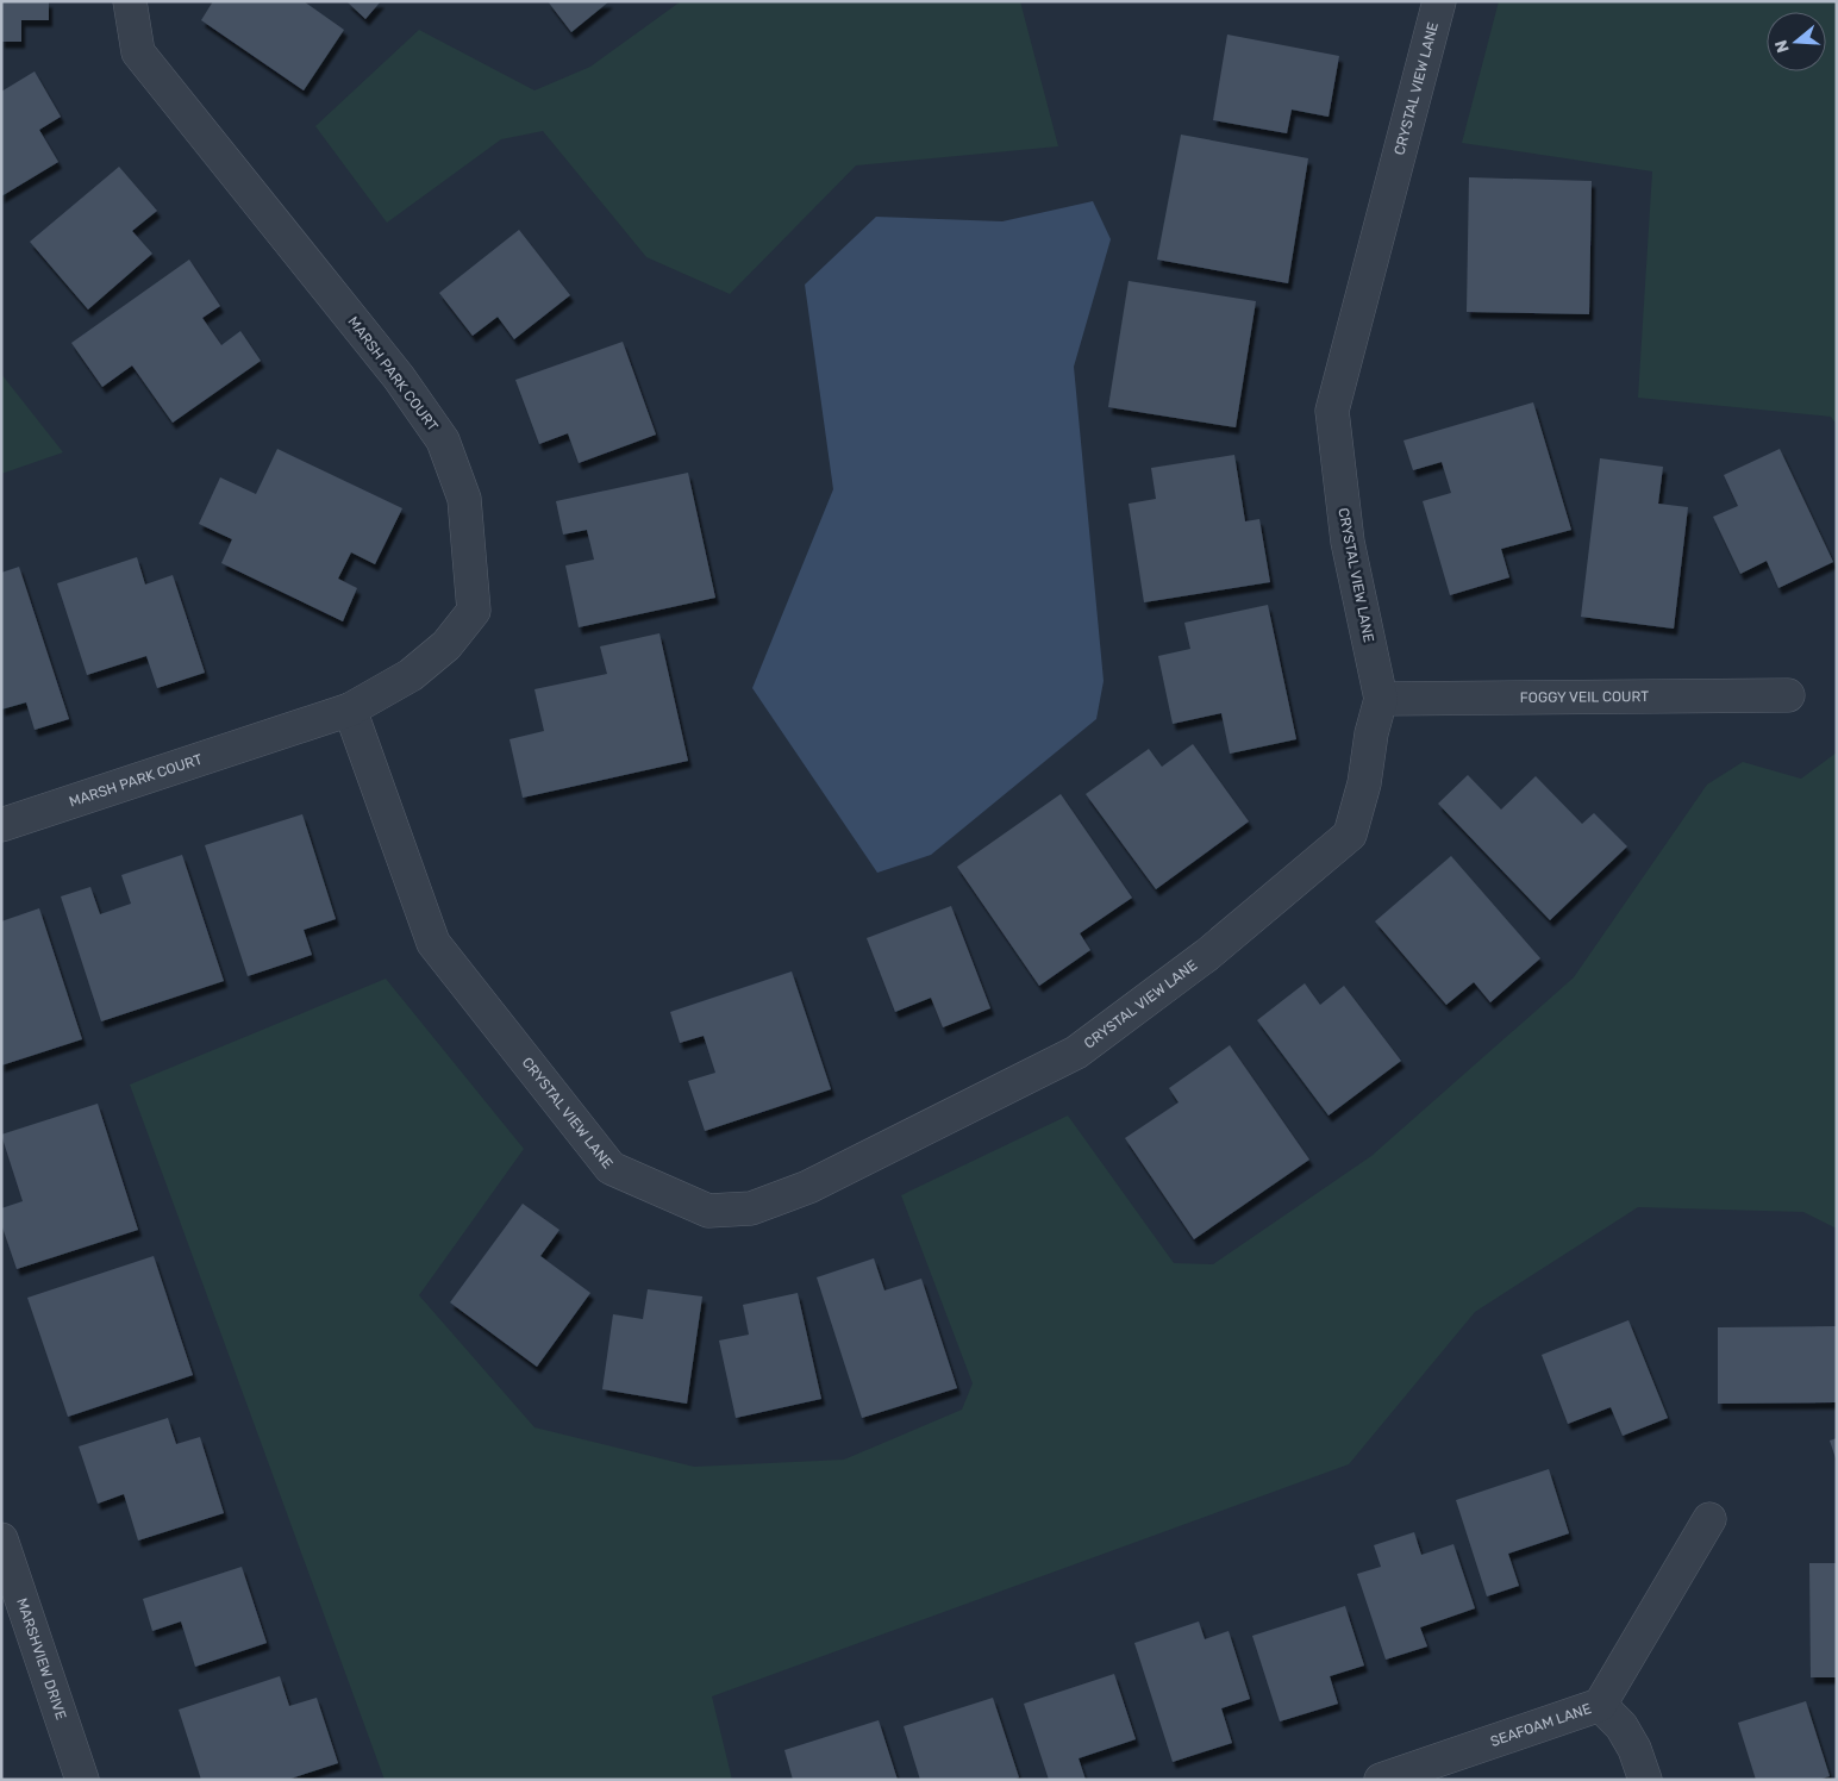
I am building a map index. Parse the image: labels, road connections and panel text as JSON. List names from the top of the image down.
{
  "streets": {
    "street": [
      "CRYSTAL VIEW LANE",
      "MARSH PARK COURT",
      "FOGGY VEIL COURT",
      "MARSHVIEW DRIVE",
      "SEAFOAM LANE"
    ]
  },
  "crossings": [
    ["CRYSTAL VIEW LANE", "MARSH PARK COURT"],
    ["CRYSTAL VIEW LANE", "FOGGY VEIL COURT"]
  ],
  "north": "left"
}
